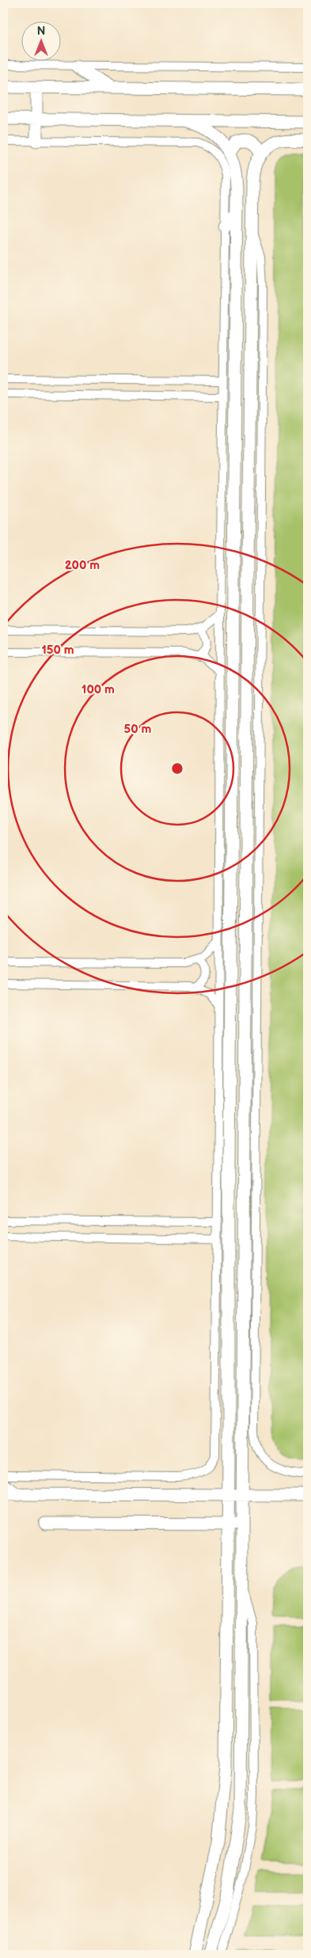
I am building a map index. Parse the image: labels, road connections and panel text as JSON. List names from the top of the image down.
{
  "north": "top",
  "rings": [
    "200 m",
    "150 m",
    "100 m",
    "50 m"
  ]
}
